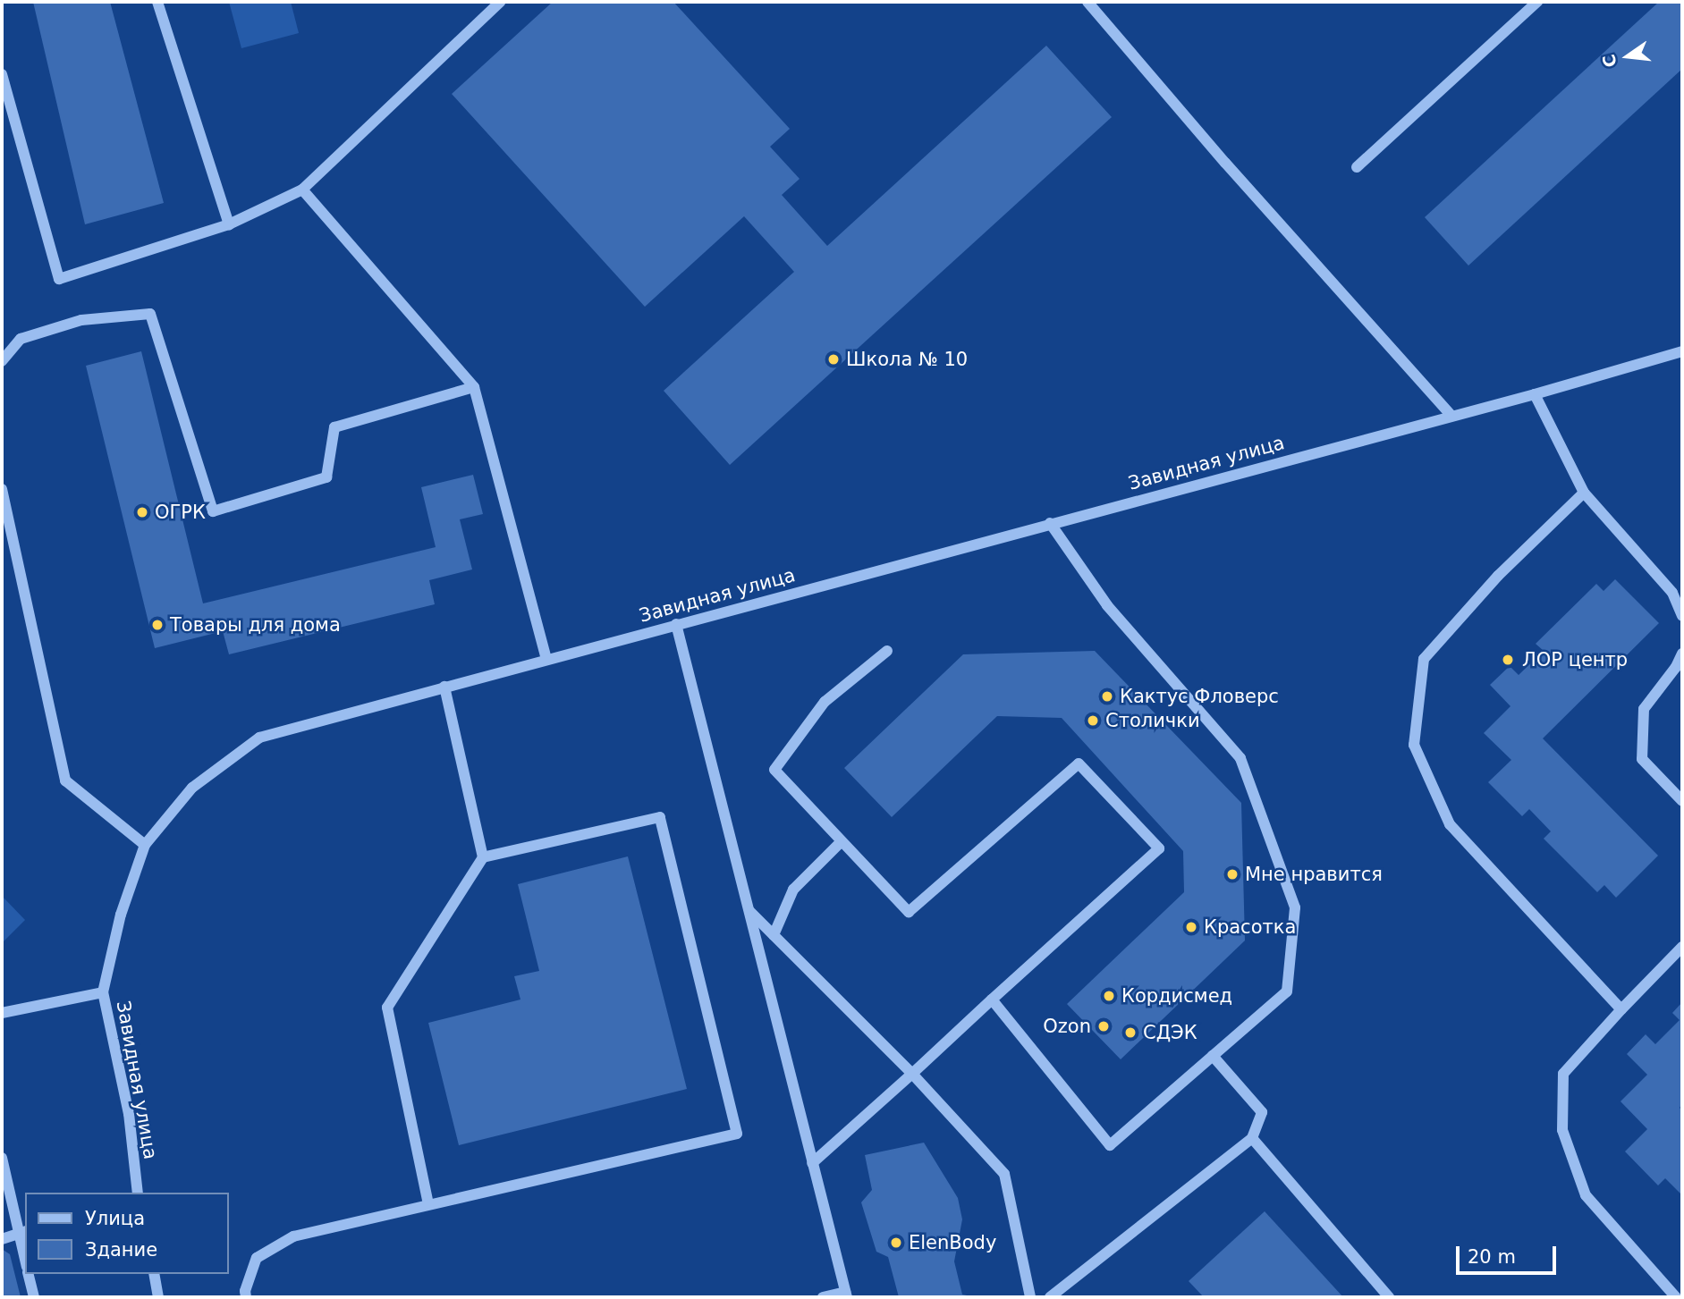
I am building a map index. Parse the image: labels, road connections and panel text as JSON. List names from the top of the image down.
{
  "streets": {
    "street": ["Завидная улица"]
  },
  "places": [
    "Школа № 10",
    "ОГРК",
    "Товары для дома",
    "ЛОР центр",
    "Кактус Фловерс",
    "Столички",
    "Мне нравится",
    "Красотка",
    "Кордисмед",
    "Ozon",
    "СДЭК",
    "ElenBody"
  ],
  "legend": ["Улица", "Здание"],
  "scale_bar": "20 m",
  "north": "left"
}
